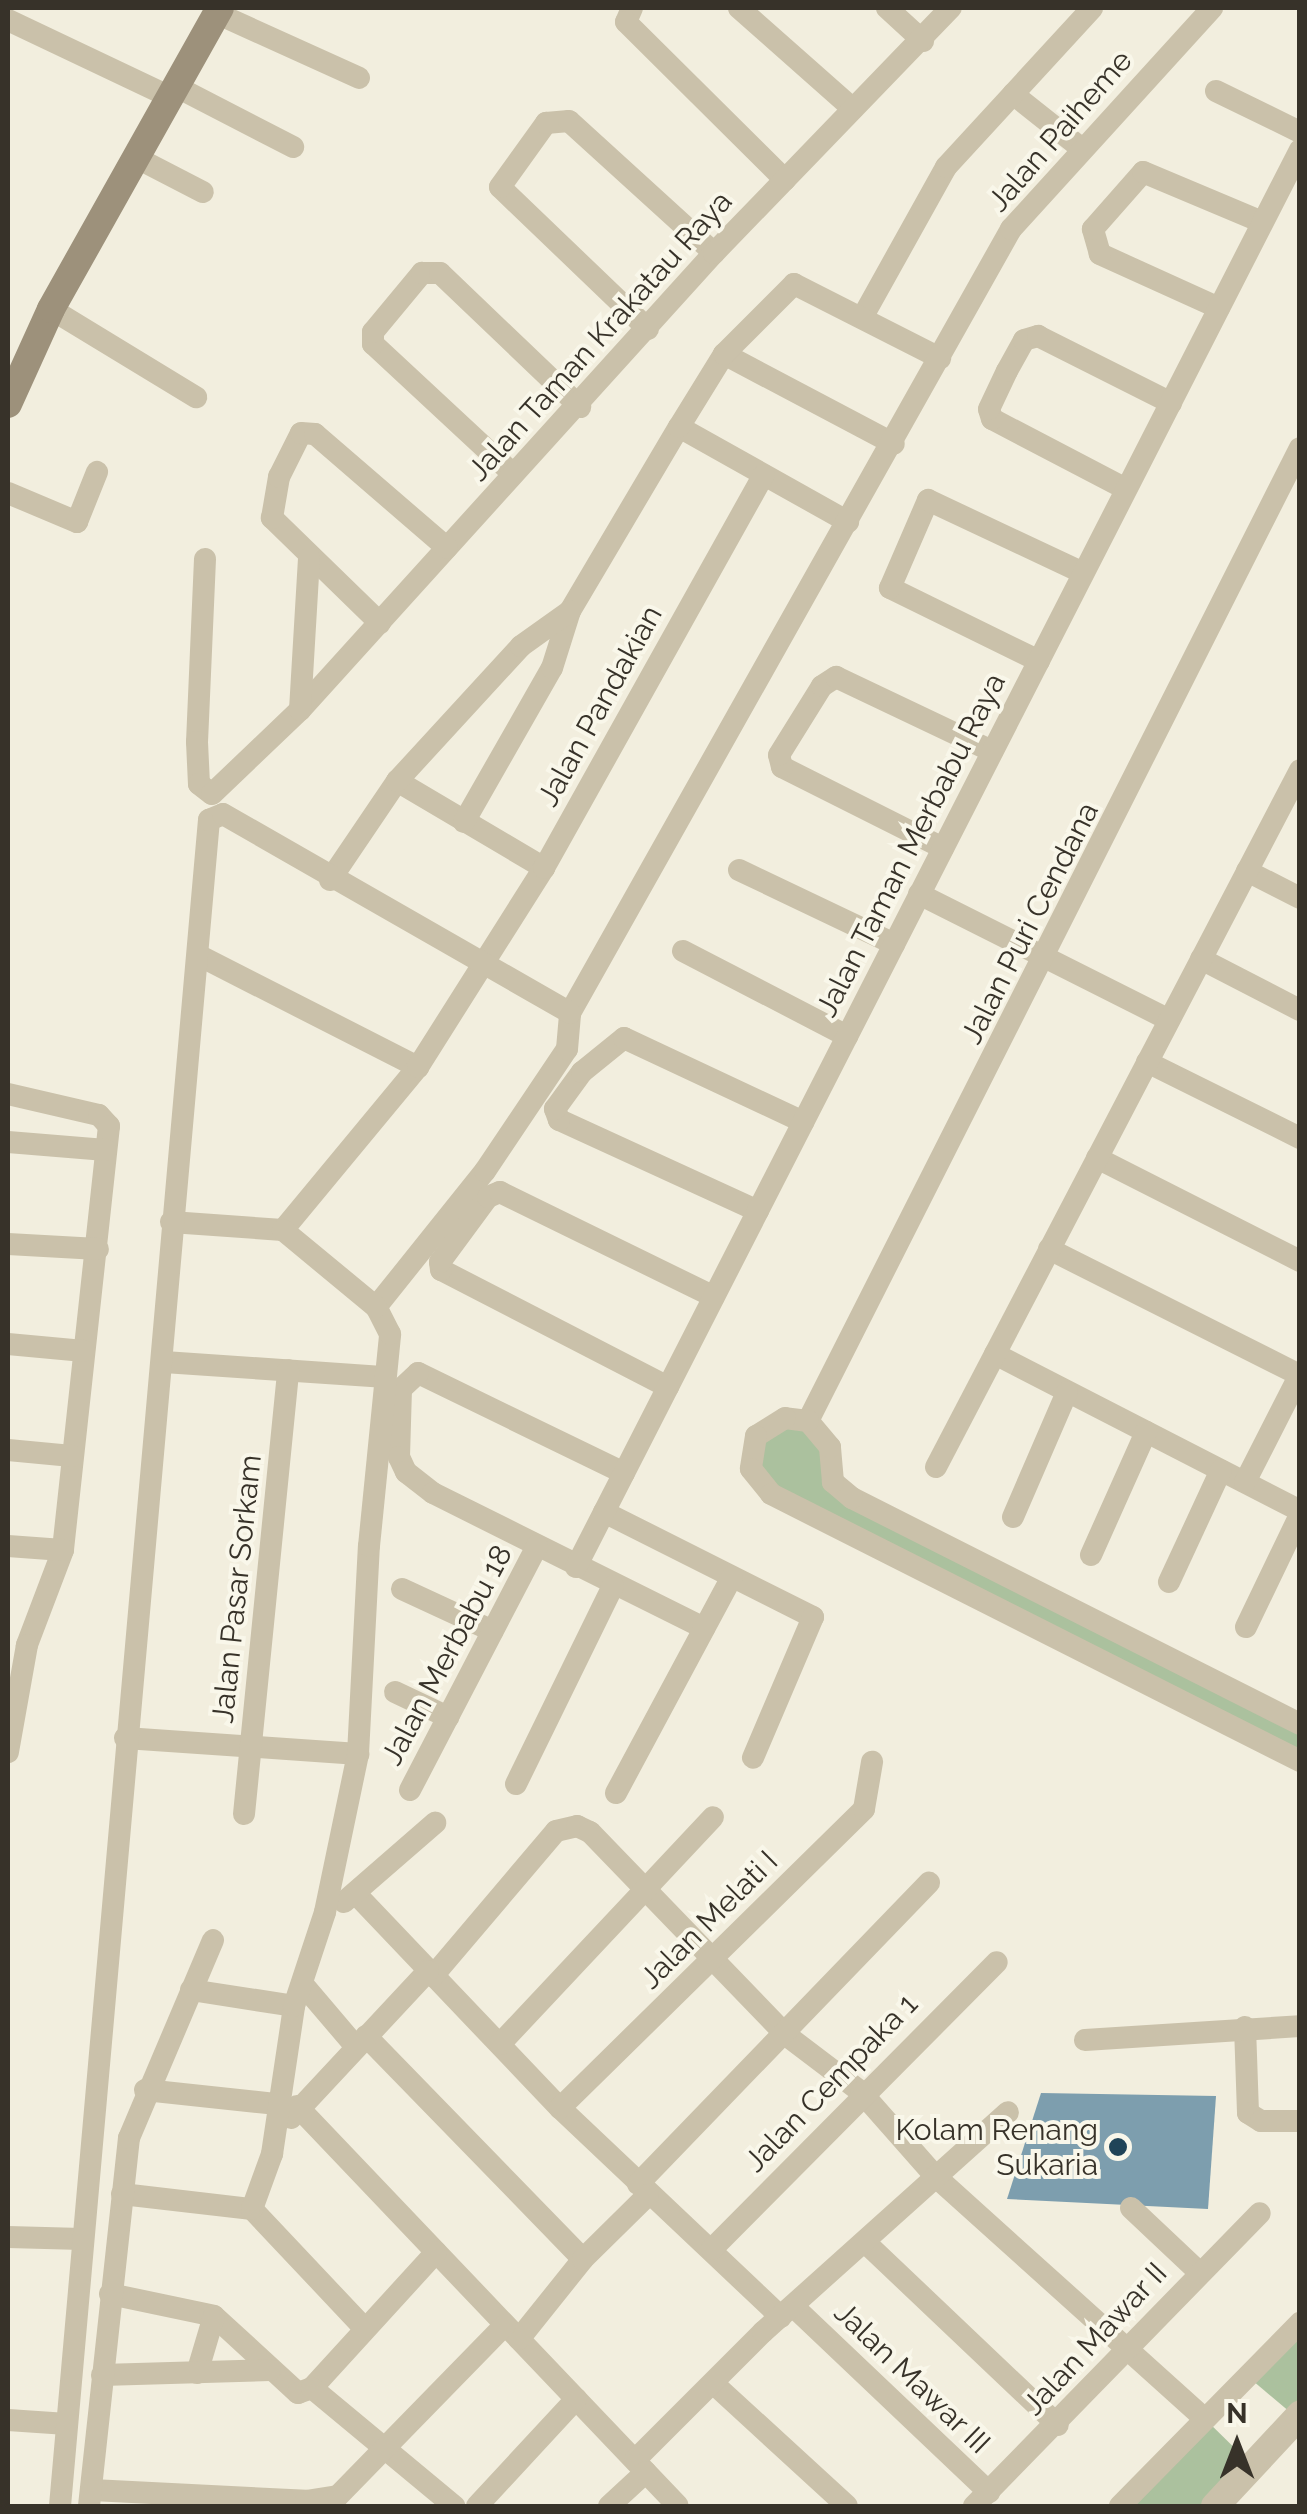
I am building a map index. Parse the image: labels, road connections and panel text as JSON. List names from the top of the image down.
{
  "streets": {
    "street": [
      "Jalan Paiheme",
      "Jalan Taman Krakatau Raya",
      "Jalan Pandakian",
      "Jalan Taman Merbabu Raya",
      "Jalan Puri Cendana",
      "Jalan Pasar Sorkam",
      "Jalan Merbabu 18",
      "Jalan Melati I",
      "Jalan Cempaka 1",
      "Jalan Mawar II",
      "Jalan Mawar III"
    ]
  },
  "crossings": [
    ["Jalan Melati I", "Jalan Mawar III"],
    ["Jalan Cempaka 1", "Jalan Mawar III"],
    ["Jalan Mawar II", "Jalan Mawar III"]
  ],
  "places": ["Kolam Renang Sukaria"],
  "north": "top"
}
